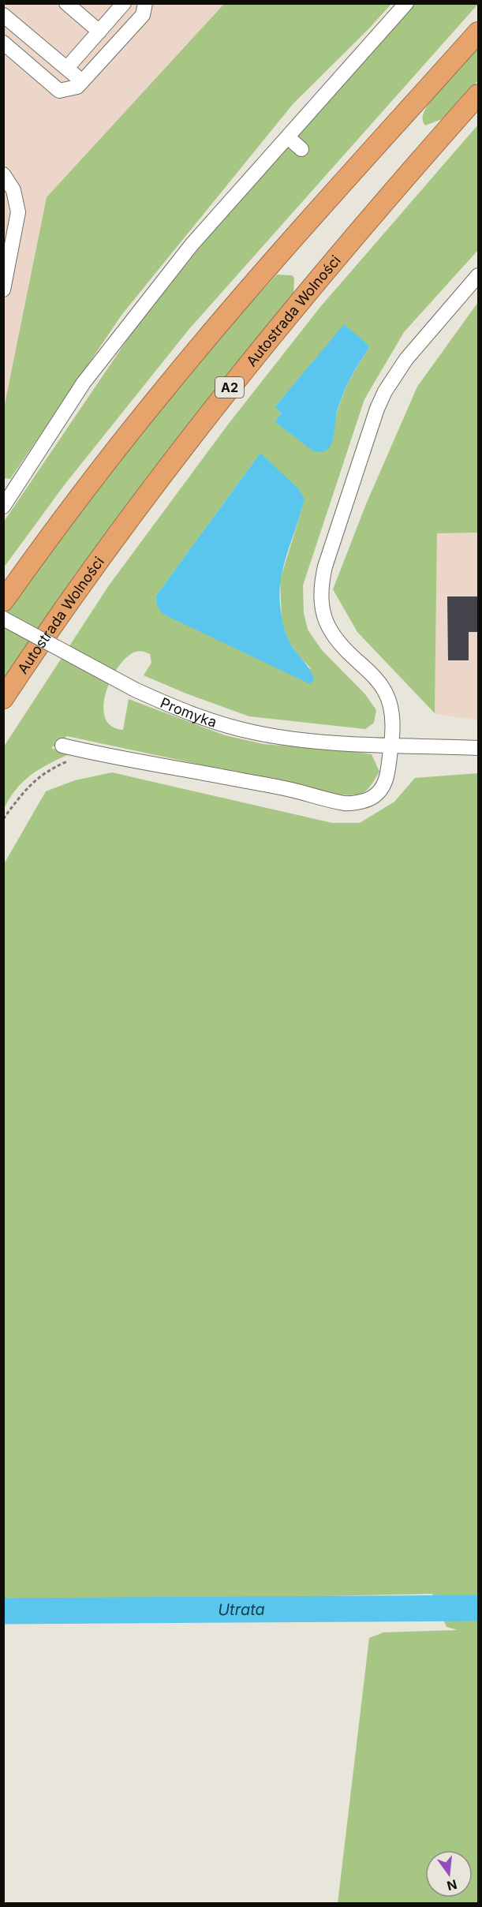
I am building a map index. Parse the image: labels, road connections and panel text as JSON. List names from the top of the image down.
{
  "streets": {
    "highway": ["Autostrada Wolności", "A2"],
    "street": ["Promyka"]
  },
  "water": ["Utrata"],
  "north": "bottom"
}
